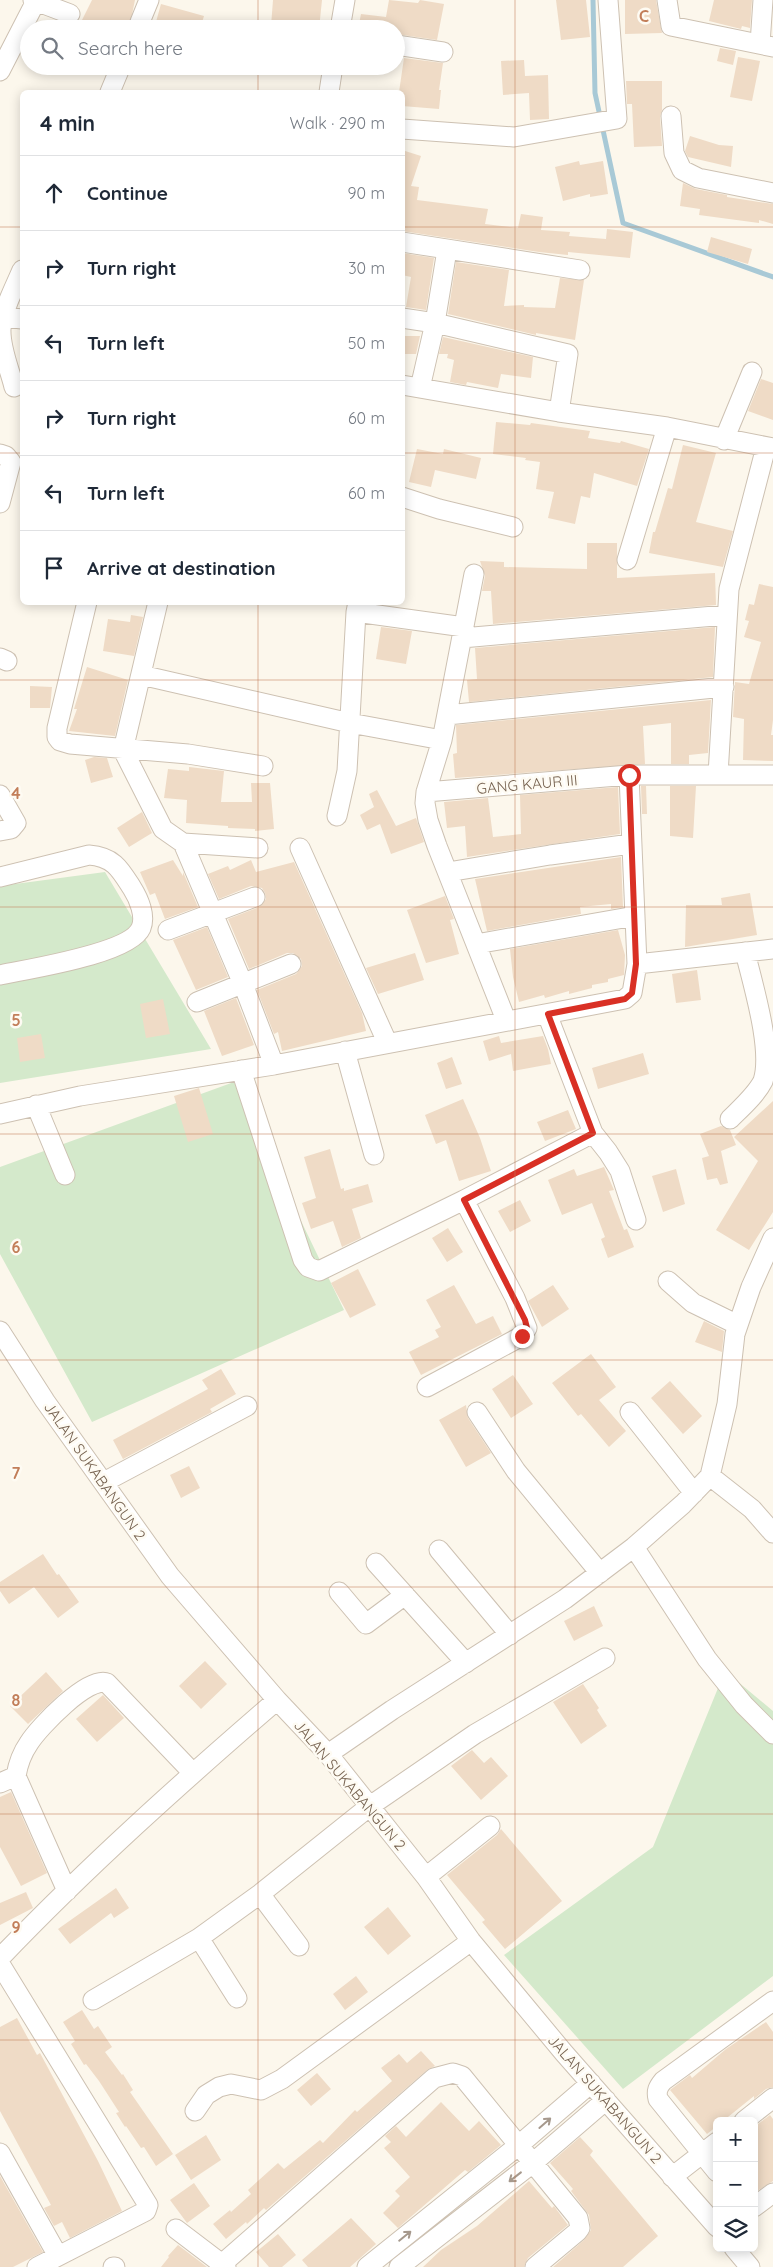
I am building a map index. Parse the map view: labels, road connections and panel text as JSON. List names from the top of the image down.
{
  "streets": {
    "street": ["GANG KAUR III", "JALAN SUKABANGUN 2"]
  },
  "page": {
    "search": "Search here",
    "heading": ["4 min", "Walk · 290 m"],
    "list": [
      ["Continue", "90 m"],
      ["Turn right", "30 m"],
      ["Turn left", "50 m"],
      ["Turn right", "60 m"],
      ["Turn left", "60 m"],
      "Arrive at destination"
    ],
    "map_buttons": ["+", "−"]
  },
  "grid": {
    "columns": ["C"],
    "rows": [
      "4",
      "5",
      "6",
      "7",
      "8",
      "9"
    ]
  }
}
